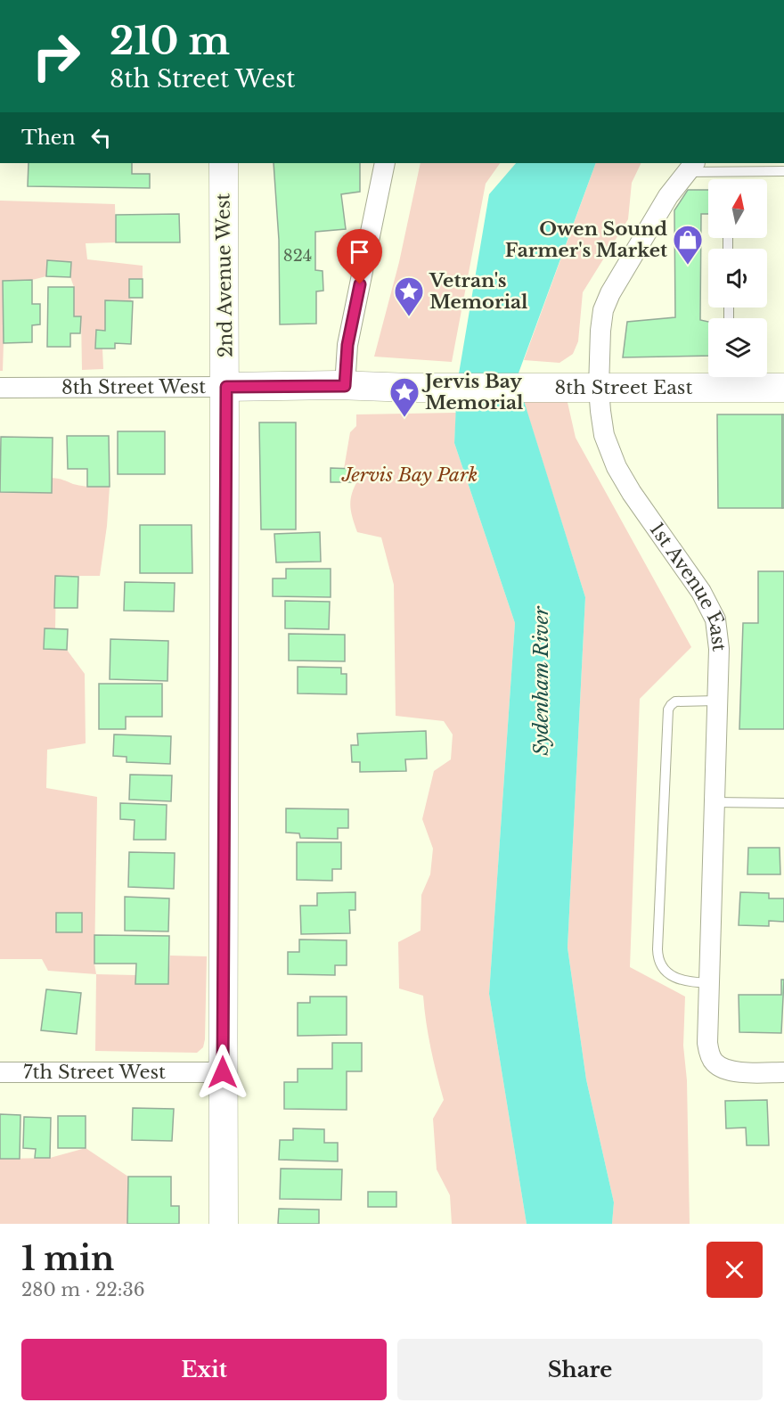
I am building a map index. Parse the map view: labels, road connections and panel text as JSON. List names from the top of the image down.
{
  "streets": {
    "street": [
      "2nd Avenue West",
      "8th Street West",
      "8th Street East",
      "1st Avenue East",
      "7th Street West"
    ]
  },
  "crossings": [
    ["2nd Avenue West", "8th Street West"],
    ["2nd Avenue West", "7th Street West"],
    ["8th Street West", "8th Street East"],
    ["8th Street East", "1st Avenue East"]
  ],
  "water": ["Sydenham River"],
  "parks": ["Jervis Bay Park"],
  "places": {
    "shop": ["Owen Sound Farmer's Market"],
    "place": ["Vetran's Memorial", "Jervis Bay Memorial"]
  },
  "house_numbers": ["824"],
  "north": "top",
  "page": {
    "turn": ["210 m", "8th Street West"],
    "then": "Then",
    "heading": ["1 min", "280 m · 22:36"],
    "buttons": ["Exit", "Share"]
  }
}
